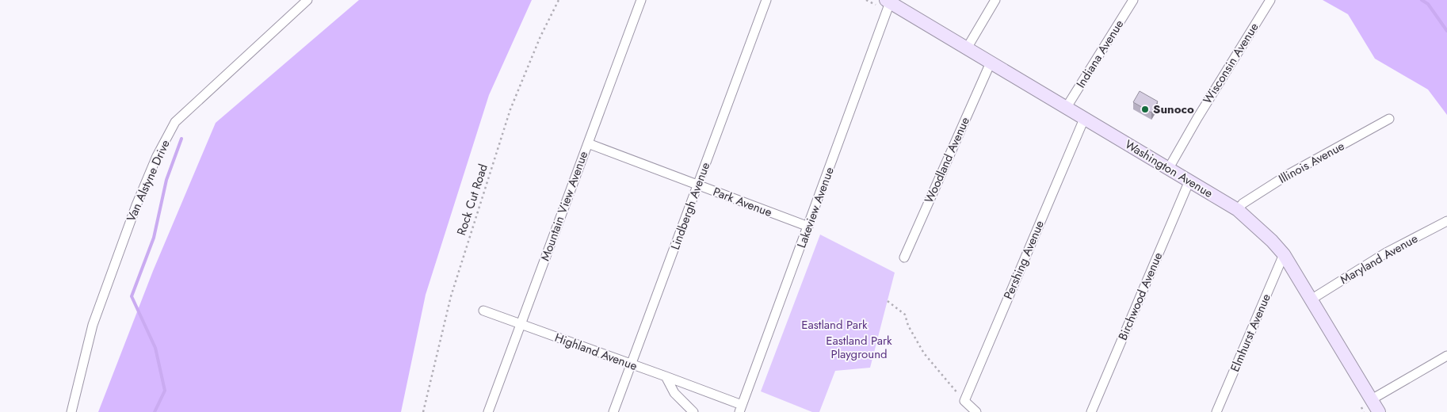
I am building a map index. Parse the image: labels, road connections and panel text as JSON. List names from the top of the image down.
{
  "streets": {
    "street": [
      "Indiana Avenue",
      "Wisconsin Avenue",
      "Woodland Avenue",
      "Illinois Avenue",
      "Washington Avenue",
      "Van Alstyne Drive",
      "Park Avenue",
      "Mountain View Avenue",
      "Lindbergh Avenue",
      "Lakeview Avenue",
      "Maryland Avenue",
      "Pershing Avenue",
      "Birchwood Avenue",
      "Elmhurst Avenue",
      "Highland Avenue"
    ],
    "path": ["Rock Cut Road"]
  },
  "crossings": [
    ["Indiana Avenue", "Washington Avenue"],
    ["Wisconsin Avenue", "Washington Avenue"],
    ["Woodland Avenue", "Washington Avenue"],
    ["Illinois Avenue", "Washington Avenue"],
    ["Washington Avenue", "Lakeview Avenue"],
    ["Washington Avenue", "Maryland Avenue"],
    ["Washington Avenue", "Pershing Avenue"],
    ["Washington Avenue", "Birchwood Avenue"],
    ["Washington Avenue", "Elmhurst Avenue"],
    ["Park Avenue", "Mountain View Avenue"],
    ["Park Avenue", "Lindbergh Avenue"],
    ["Park Avenue", "Lakeview Avenue"],
    ["Mountain View Avenue", "Highland Avenue"],
    ["Lindbergh Avenue", "Highland Avenue"],
    ["Lakeview Avenue", "Highland Avenue"]
  ],
  "parks": ["Eastland Park", "Eastland Park Playground"],
  "places": ["Sunoco"]
}
